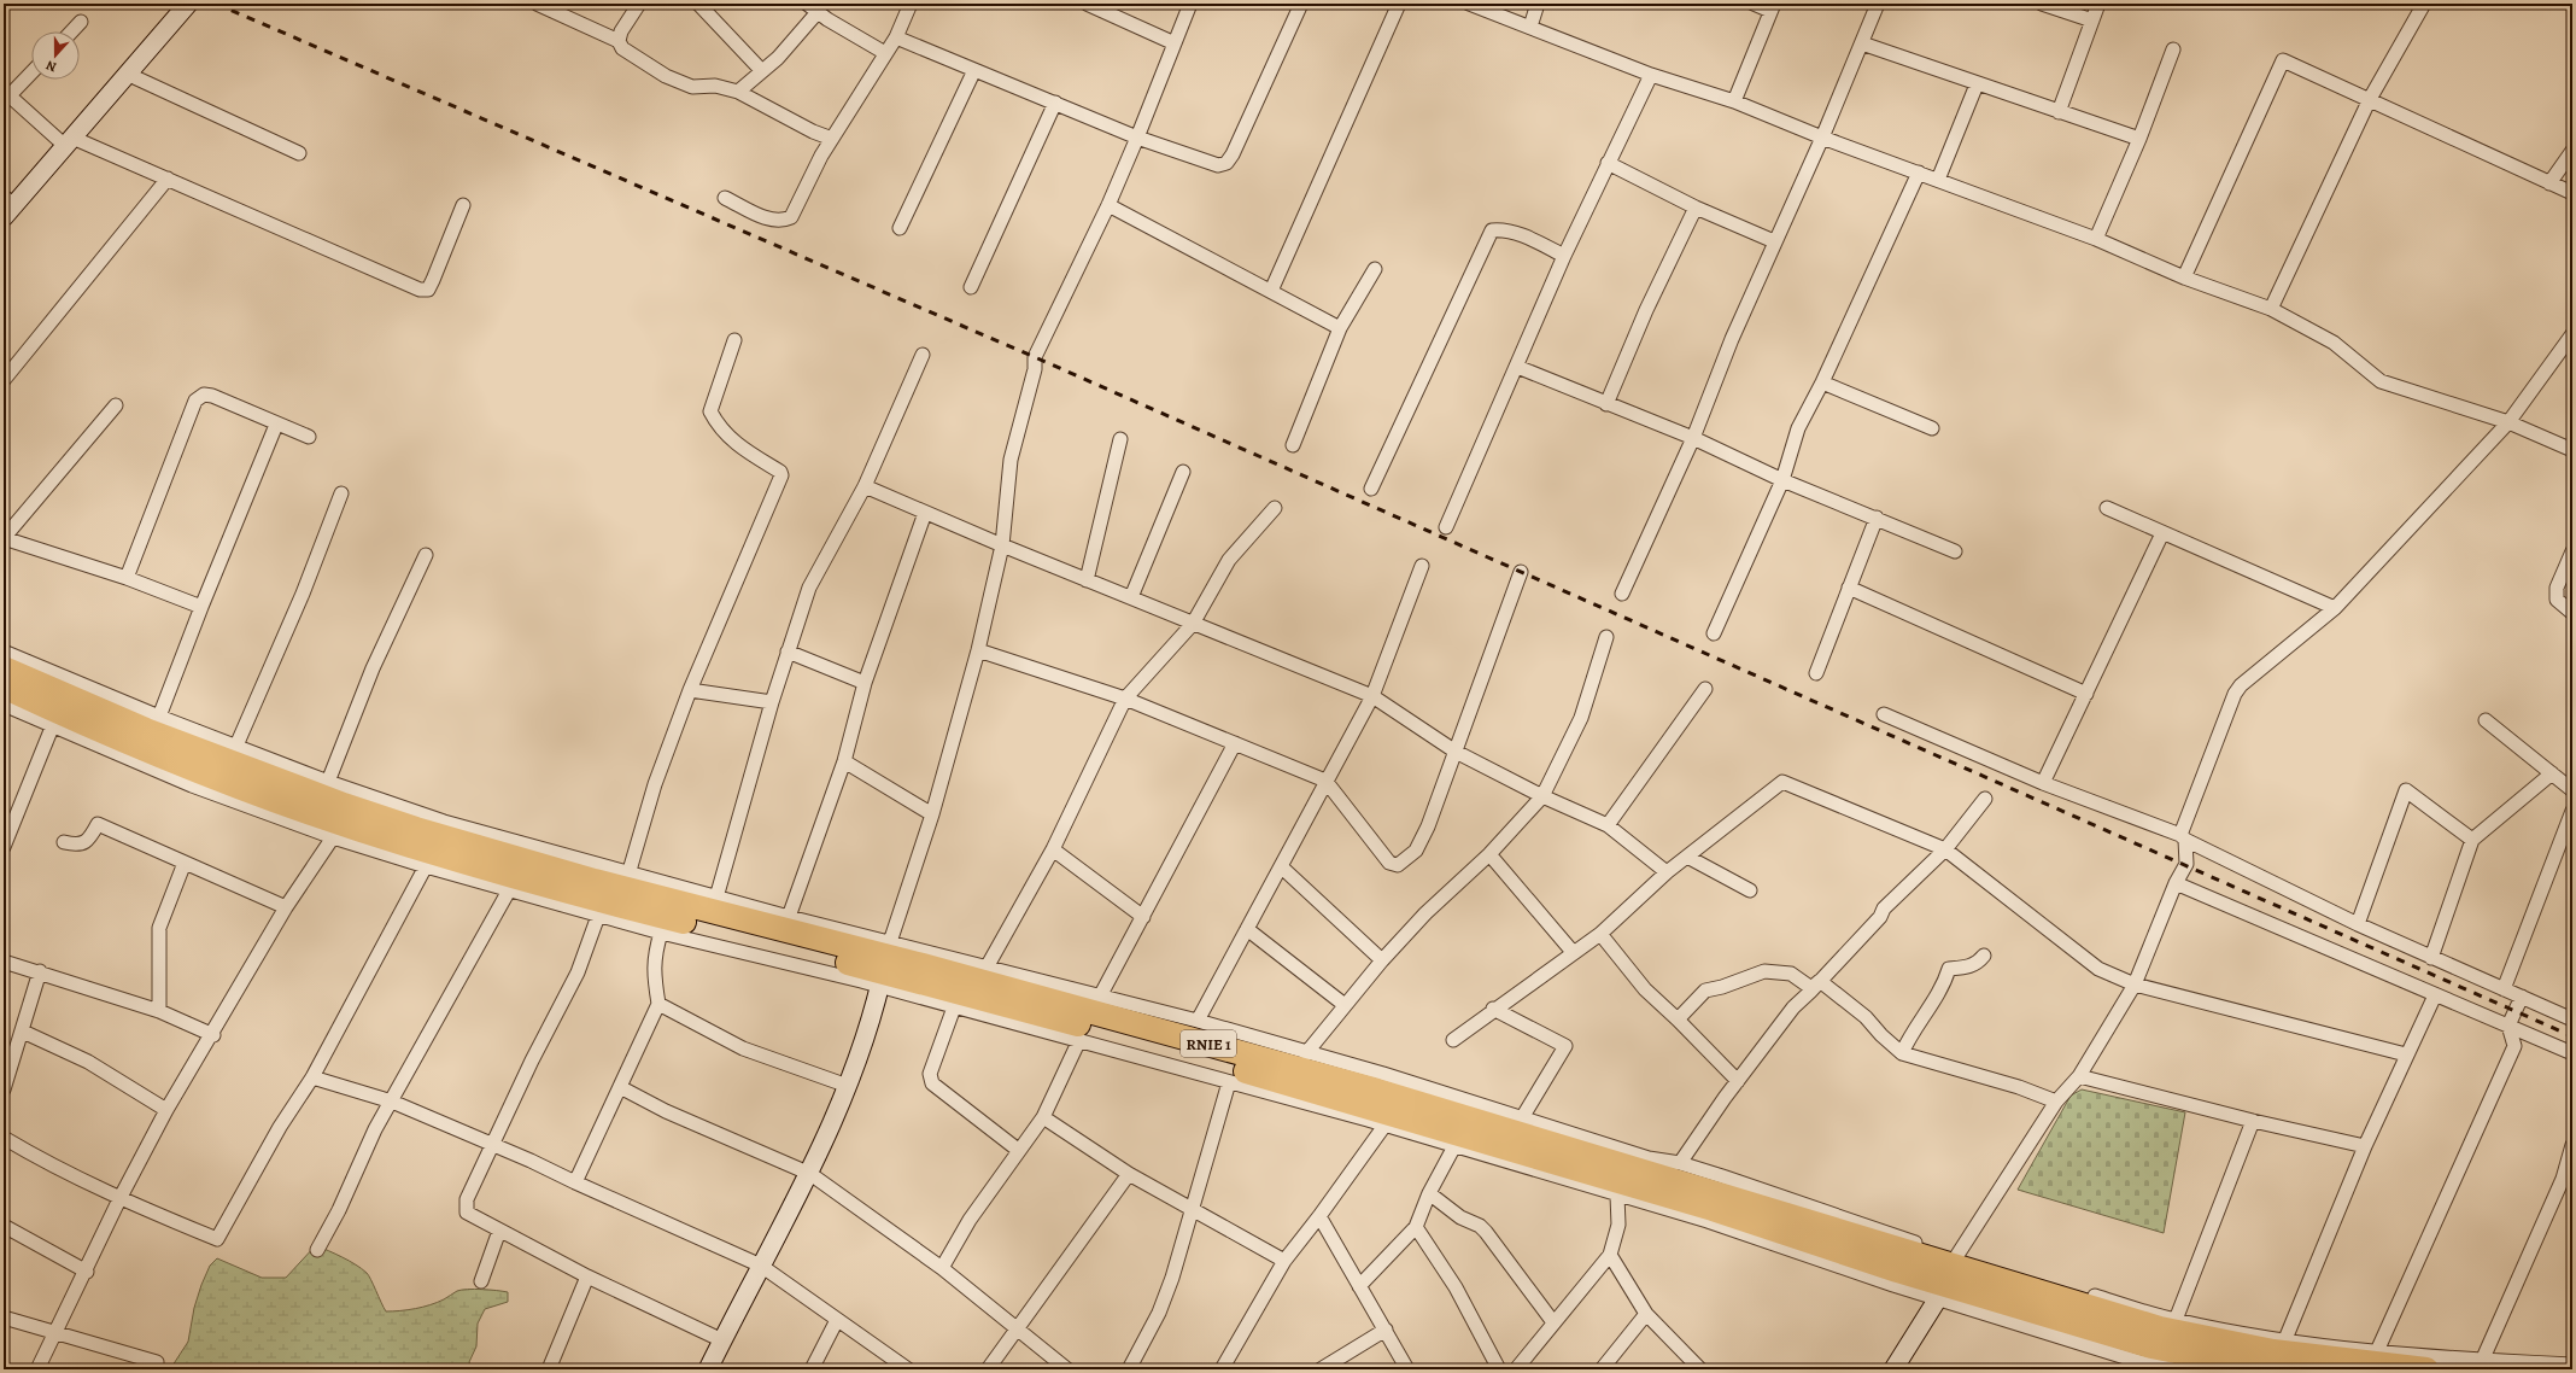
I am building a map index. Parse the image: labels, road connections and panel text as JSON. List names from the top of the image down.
{
  "streets": {
    "highway": ["RNIE 1"]
  },
  "north": "bottom"
}
